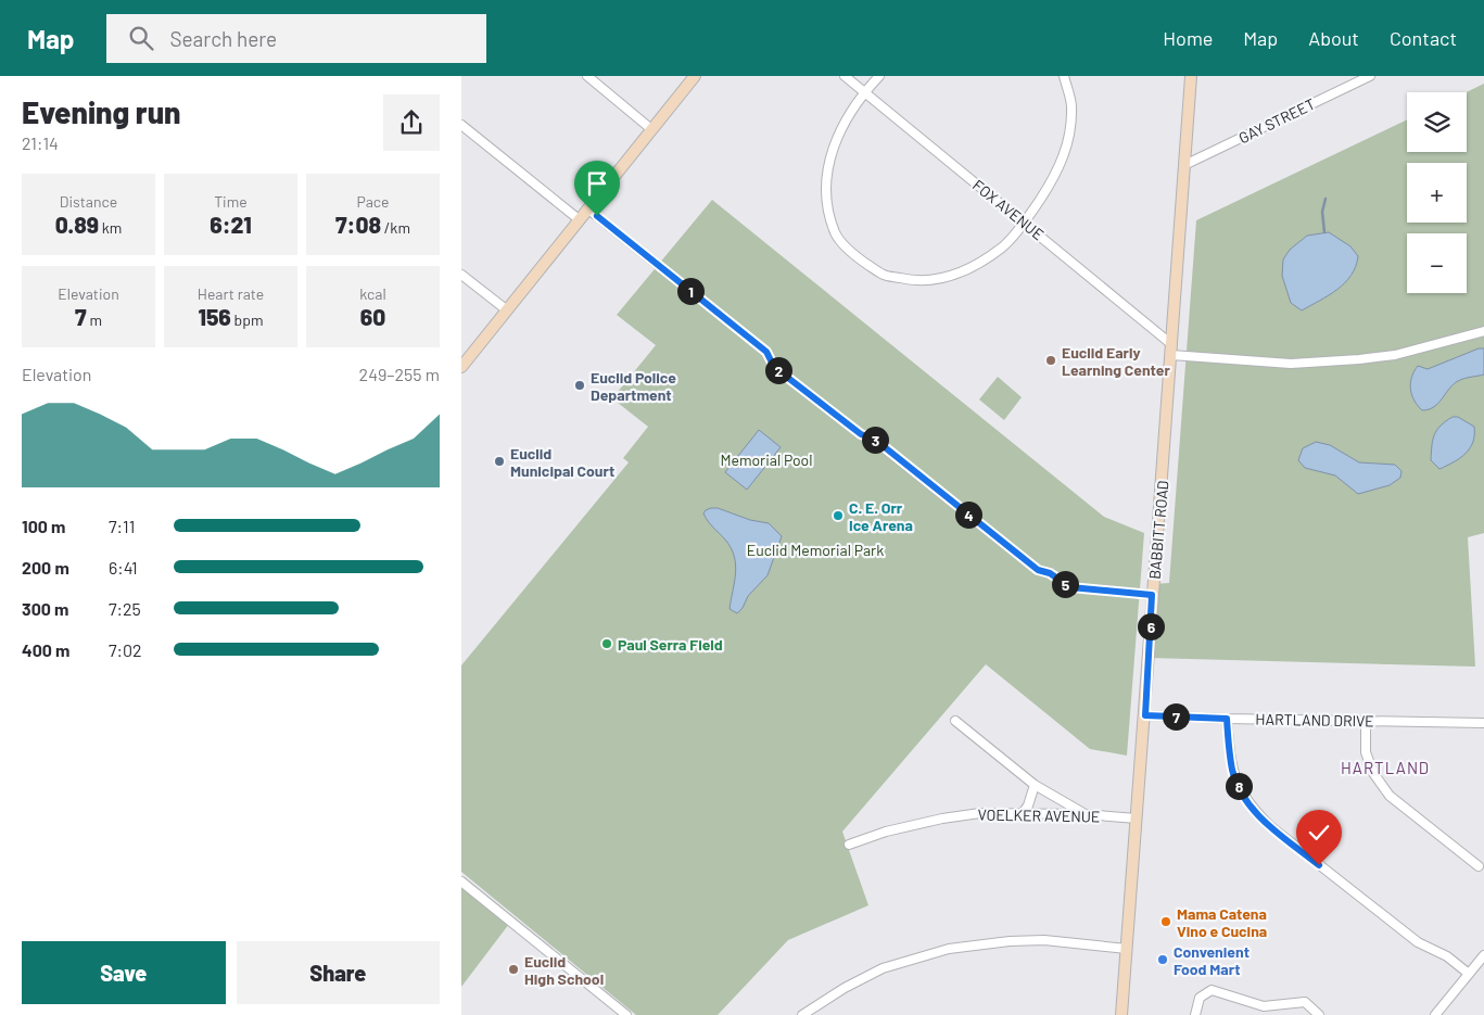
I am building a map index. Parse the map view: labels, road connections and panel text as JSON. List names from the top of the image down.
{
  "streets": {
    "main road": ["BABBITT ROAD"],
    "street": [
      "GAY STREET",
      "FOX AVENUE",
      "HARTLAND DRIVE",
      "VOELKER AVENUE"
    ]
  },
  "crossings": [
    ["GAY STREET", "BABBITT ROAD"],
    ["FOX AVENUE", "BABBITT ROAD"],
    ["BABBITT ROAD", "HARTLAND DRIVE"],
    ["BABBITT ROAD", "VOELKER AVENUE"]
  ],
  "districts": ["HARTLAND"],
  "parks": ["Memorial Pool", "Euclid Memorial Park"],
  "places": [
    "Euclid Early Learning Center",
    "Euclid Police Department",
    "Euclid Municipal Court",
    "C. E. Orr Ice Arena",
    "Paul Serra Field",
    "Mama Catena Vino e Cucina",
    "Convenient Food Mart",
    "Euclid High School"
  ],
  "page": {
    "header": "Map",
    "search": "Search here",
    "nav": [
      "Home",
      "Map",
      "About",
      "Contact"
    ],
    "heading": ["Evening run", "21:14"],
    "map_buttons": ["+", "−"],
    "stats": [
      ["Distance", "0.89 km"],
      ["Time", "6:21"],
      ["Pace", "7:08 /km"],
      ["Elevation", "7 m"],
      ["Heart rate", "156 bpm"],
      ["kcal", "60"]
    ],
    "pins": [
      "1",
      "2",
      "3",
      "4",
      "5",
      "6",
      "7",
      "8"
    ],
    "chart": ["Elevation", "249–255 m"],
    "list": [
      {
        "name": "100 m",
        "note": "7:11"
      },
      {
        "name": "200 m",
        "note": "6:41"
      },
      {
        "name": "300 m",
        "note": "7:25"
      },
      {
        "name": "400 m",
        "note": "7:02"
      }
    ],
    "buttons": ["Save", "Share"]
  }
}
